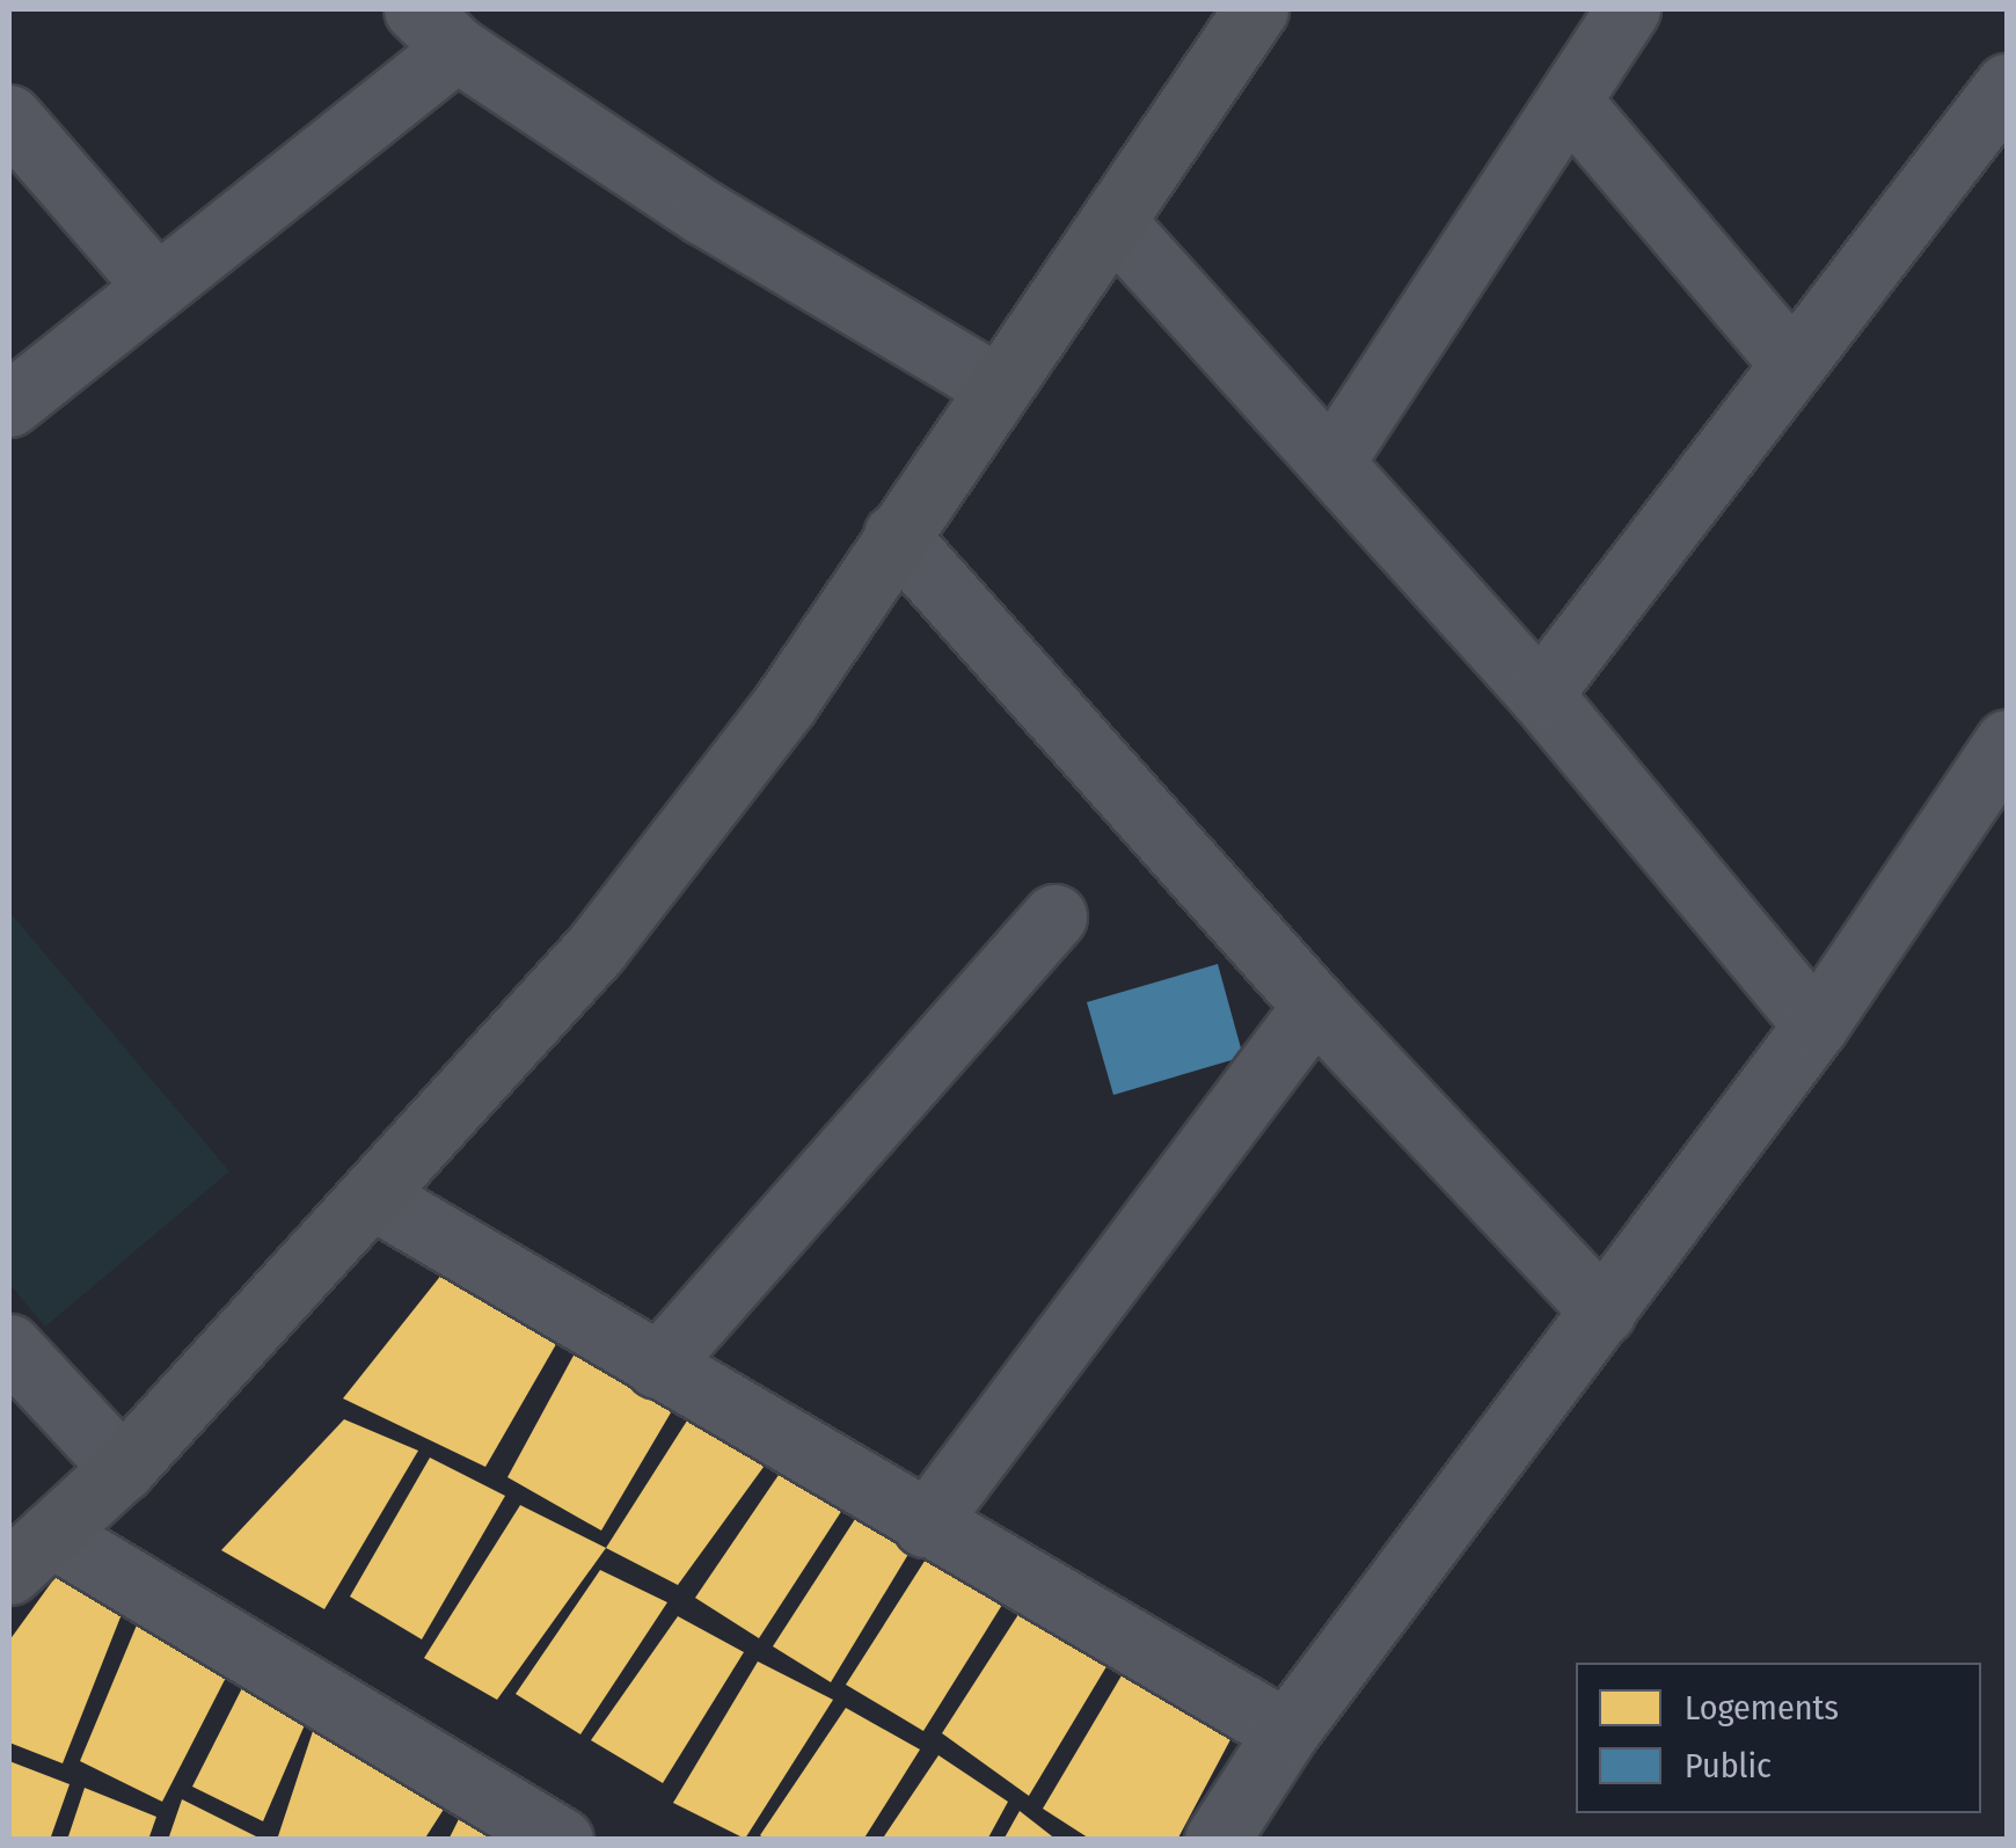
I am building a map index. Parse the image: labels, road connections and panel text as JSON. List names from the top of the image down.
{
  "legend": ["Logements", "Public"]
}
